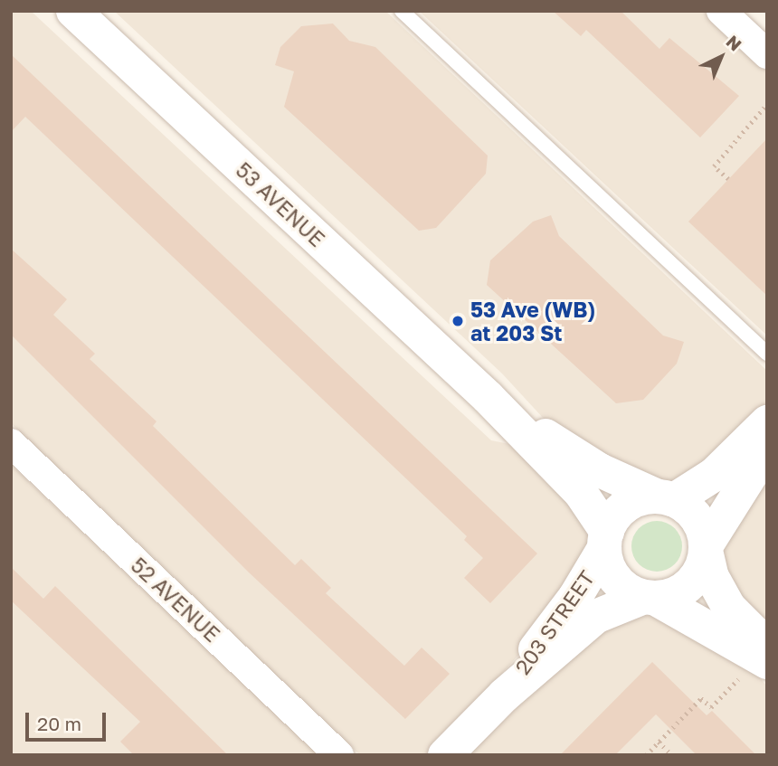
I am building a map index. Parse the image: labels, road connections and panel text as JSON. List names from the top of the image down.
{
  "streets": {
    "street": ["53 AVENUE", "52 AVENUE", "203 STREET"]
  },
  "crossings": [
    ["53 AVENUE", "203 STREET"]
  ],
  "places": ["53 Ave (WB) at 203 St"],
  "scale_bar": "20 m",
  "north": "top right"
}
